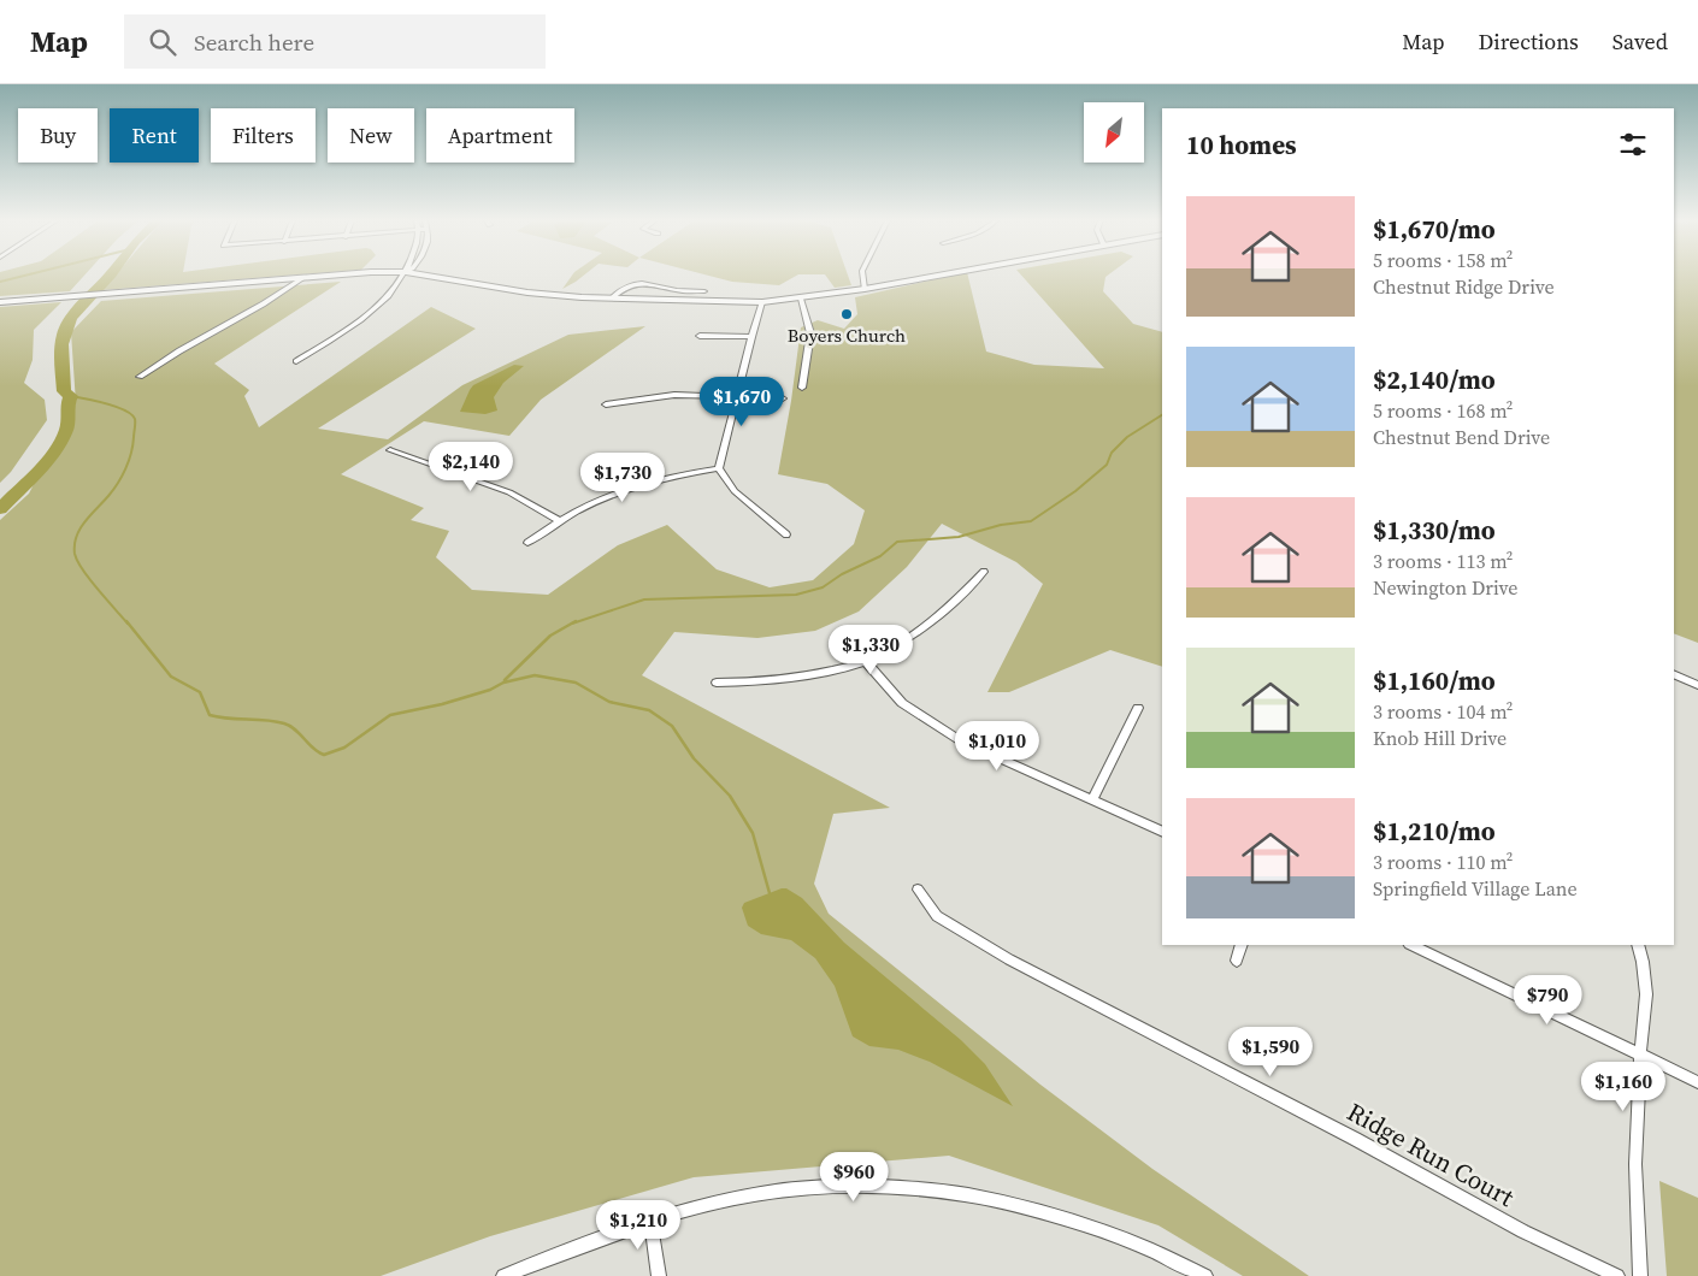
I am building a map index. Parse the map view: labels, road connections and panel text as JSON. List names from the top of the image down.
{
  "streets": {
    "street": ["Ridge Run Court"]
  },
  "places": ["Boyers Church"],
  "north": "bottom left",
  "page": {
    "header": "Map",
    "search": "Search here",
    "nav": ["Map", "Directions", "Saved"],
    "chip": [
      "Buy",
      "Rent",
      "Filters",
      "New",
      "Apartment"
    ],
    "heading": "10 homes",
    "list": [
      {
        "name": "$1,670/mo",
        "note": "5 rooms · 158 m² · Chestnut Ridge Drive"
      },
      {
        "name": "$2,140/mo",
        "note": "5 rooms · 168 m² · Chestnut Bend Drive"
      },
      {
        "name": "$1,330/mo",
        "note": "3 rooms · 113 m² · Newington Drive"
      },
      {
        "name": "$1,160/mo",
        "note": "3 rooms · 104 m² · Knob Hill Drive"
      },
      {
        "name": "$1,210/mo",
        "note": "3 rooms · 110 m² · Springfield Village Lane"
      }
    ],
    "price": [
      "$1,670",
      "$2,140",
      "$1,730",
      "$1,330",
      "$1,010",
      "$790",
      "$1,590",
      "$1,160",
      "$960",
      "$1,210"
    ]
  }
}
